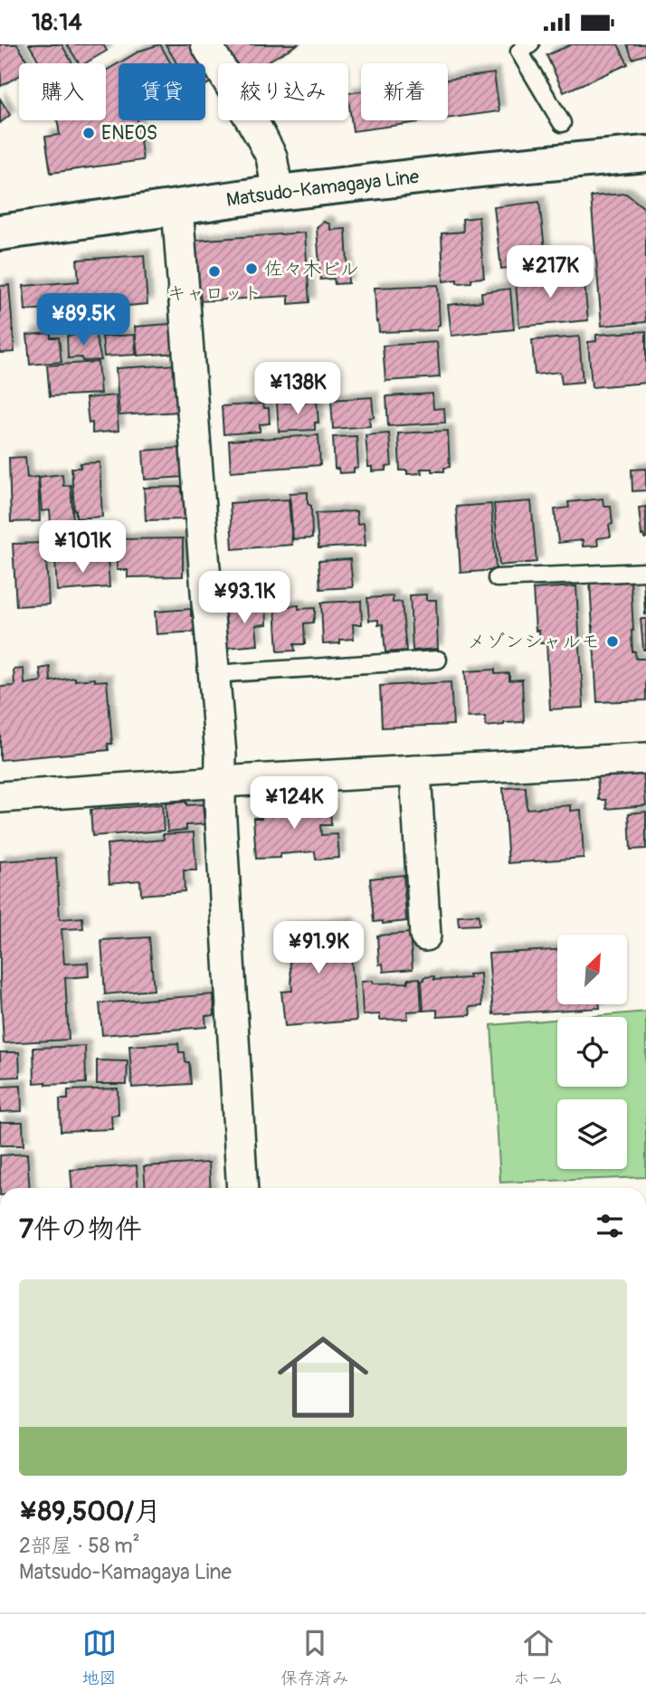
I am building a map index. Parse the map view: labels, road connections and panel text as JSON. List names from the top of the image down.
{
  "streets": {
    "main road": ["Matsudo-Kamagaya Line"]
  },
  "places": [
    "ENEOS",
    "佐々木ビル",
    "キャロット",
    "メゾンシャルモ"
  ],
  "north": "top right",
  "page": {
    "status": "18:14",
    "chip": [
      "購入",
      "賃貸",
      "絞り込み",
      "新着"
    ],
    "price": [
      "¥217K",
      "¥89.5K",
      "¥138K",
      "¥101K",
      "¥93.1K",
      "¥124K",
      "¥91.9K"
    ],
    "heading": "7件の物件",
    "list": [
      {
        "name": "¥89,500/月",
        "note": "2部屋 · 58 m² · Matsudo-Kamagaya Line"
      }
    ],
    "tabs": ["地図", "保存済み", "ホーム"]
  }
}
